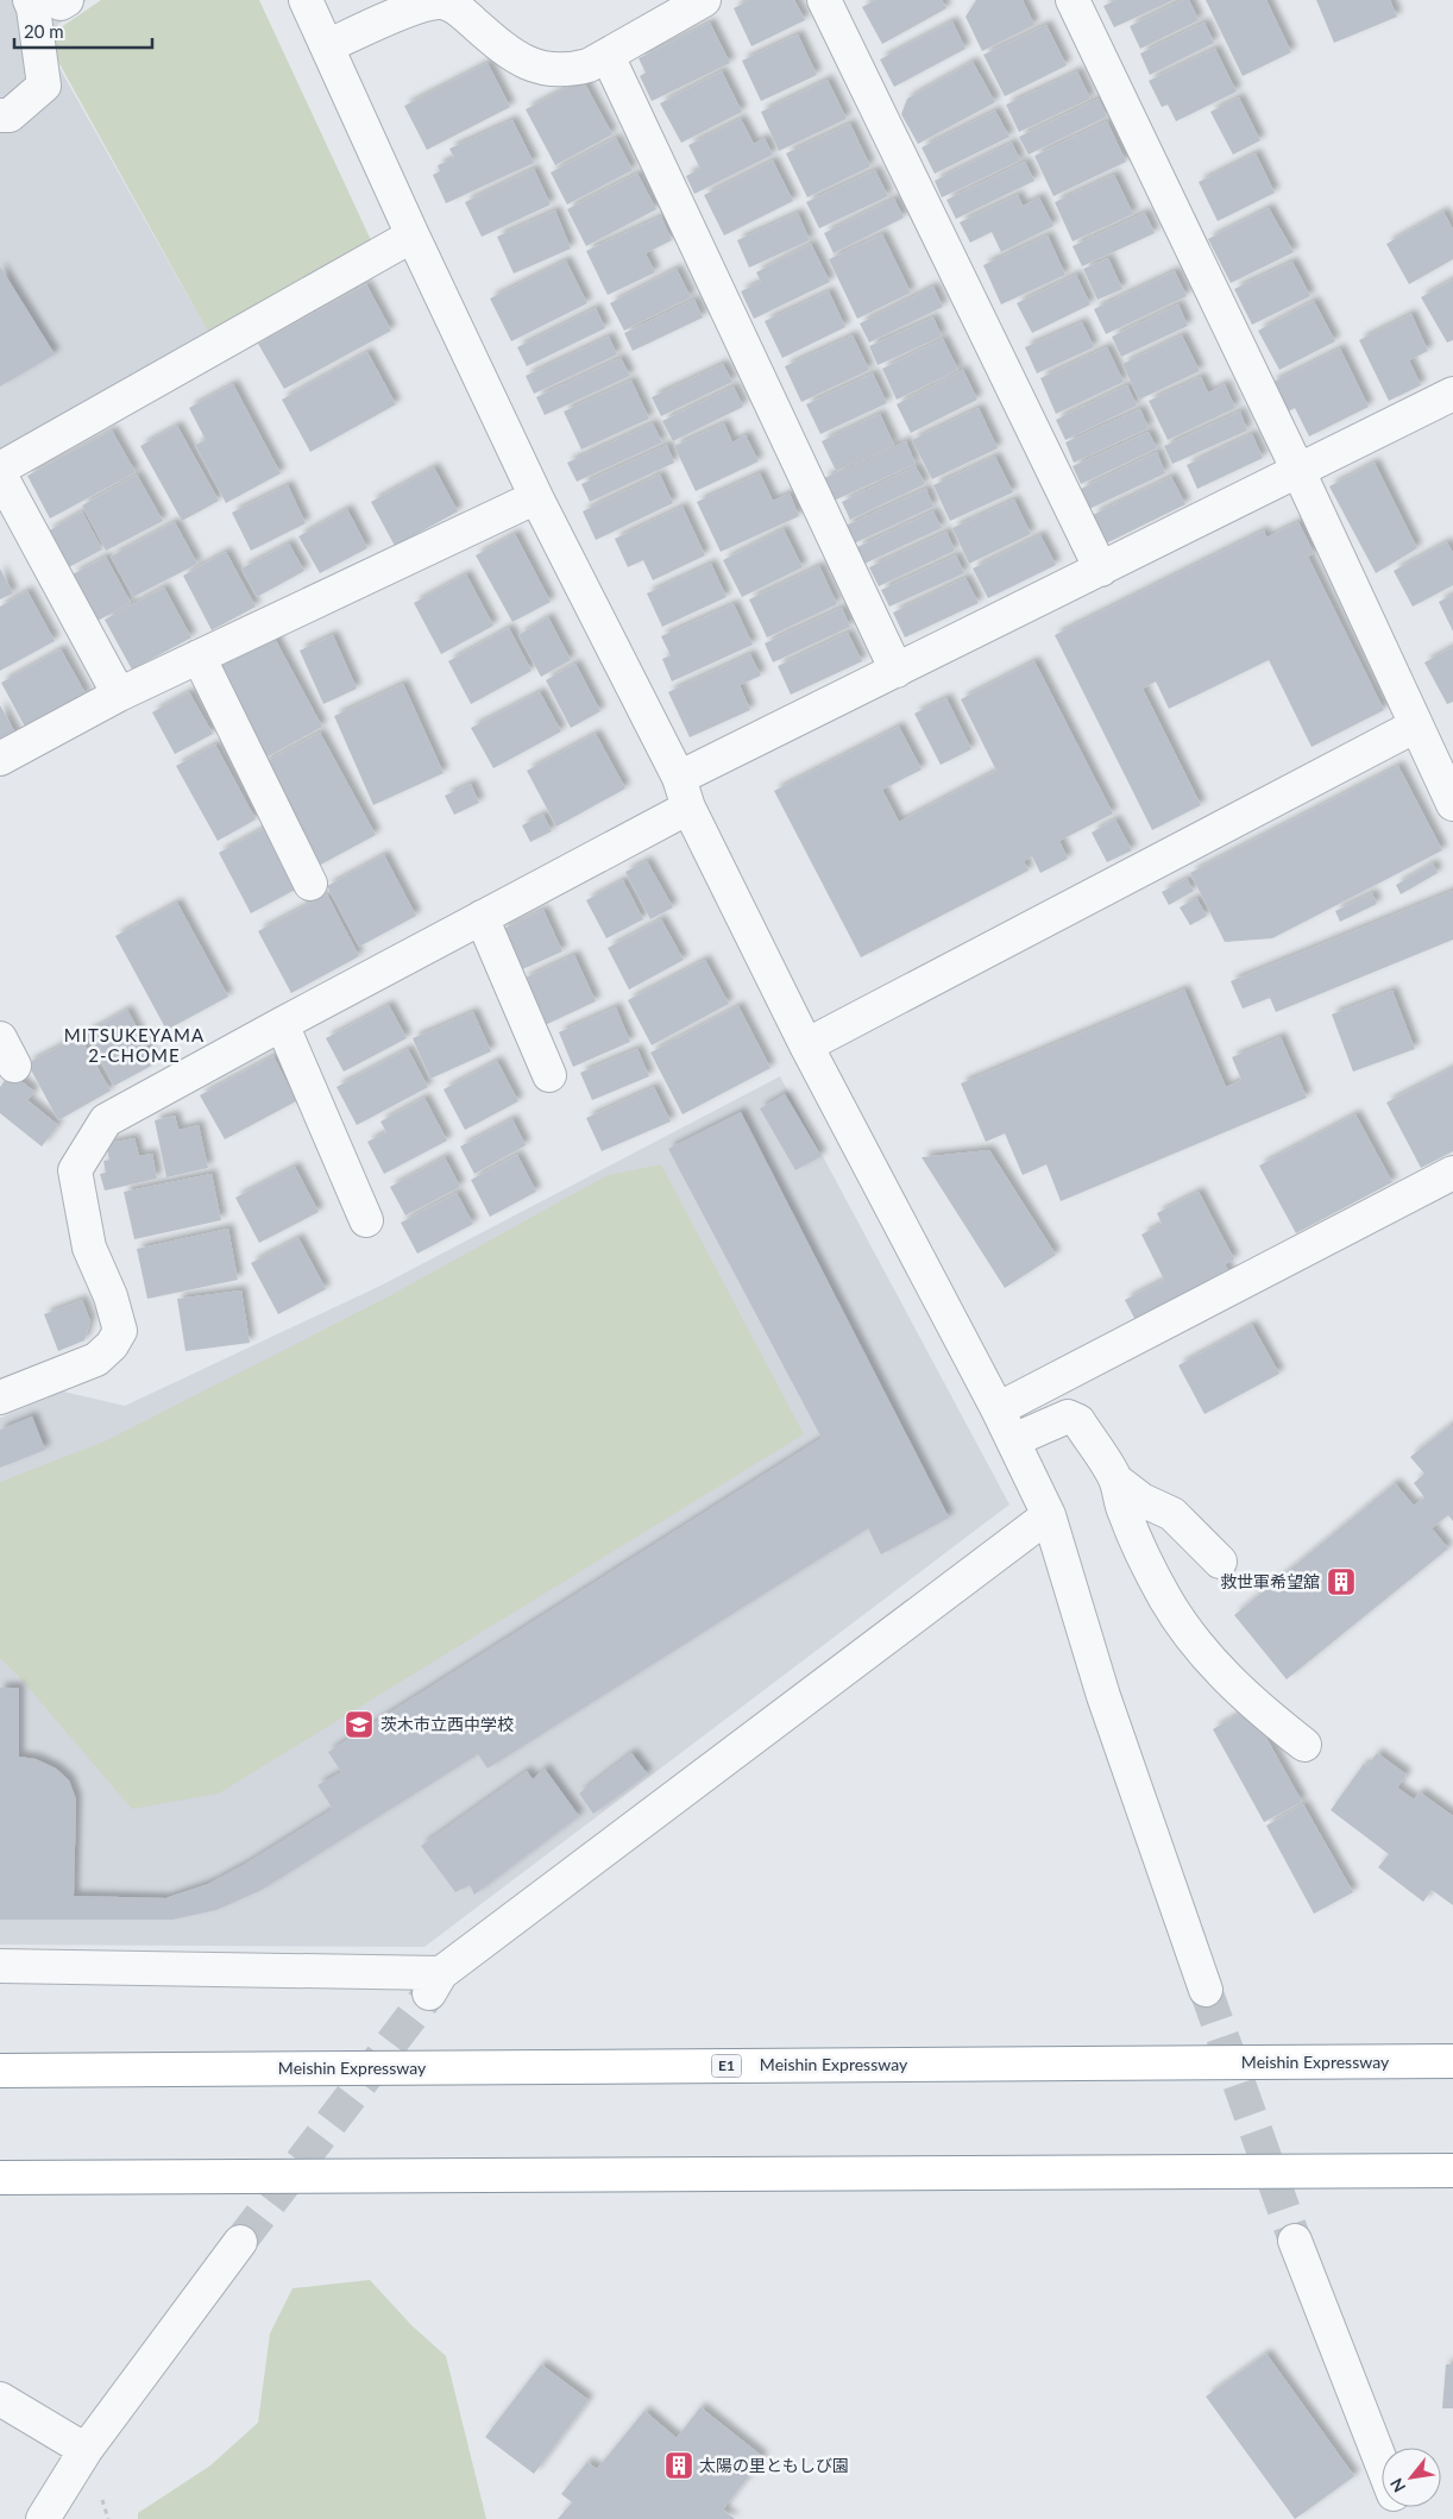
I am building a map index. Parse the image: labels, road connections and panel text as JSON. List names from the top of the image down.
{
  "streets": {
    "highway": ["Meishin Expressway", "E1"]
  },
  "districts": ["MITSUKEYAMA 2-CHOME"],
  "places": {
    "building": ["救世軍希望舘", "太陽の里ともしび園"],
    "school or university": ["茨木市立西中学校"]
  },
  "scale_bar": "20 m",
  "north": "bottom left"
}
